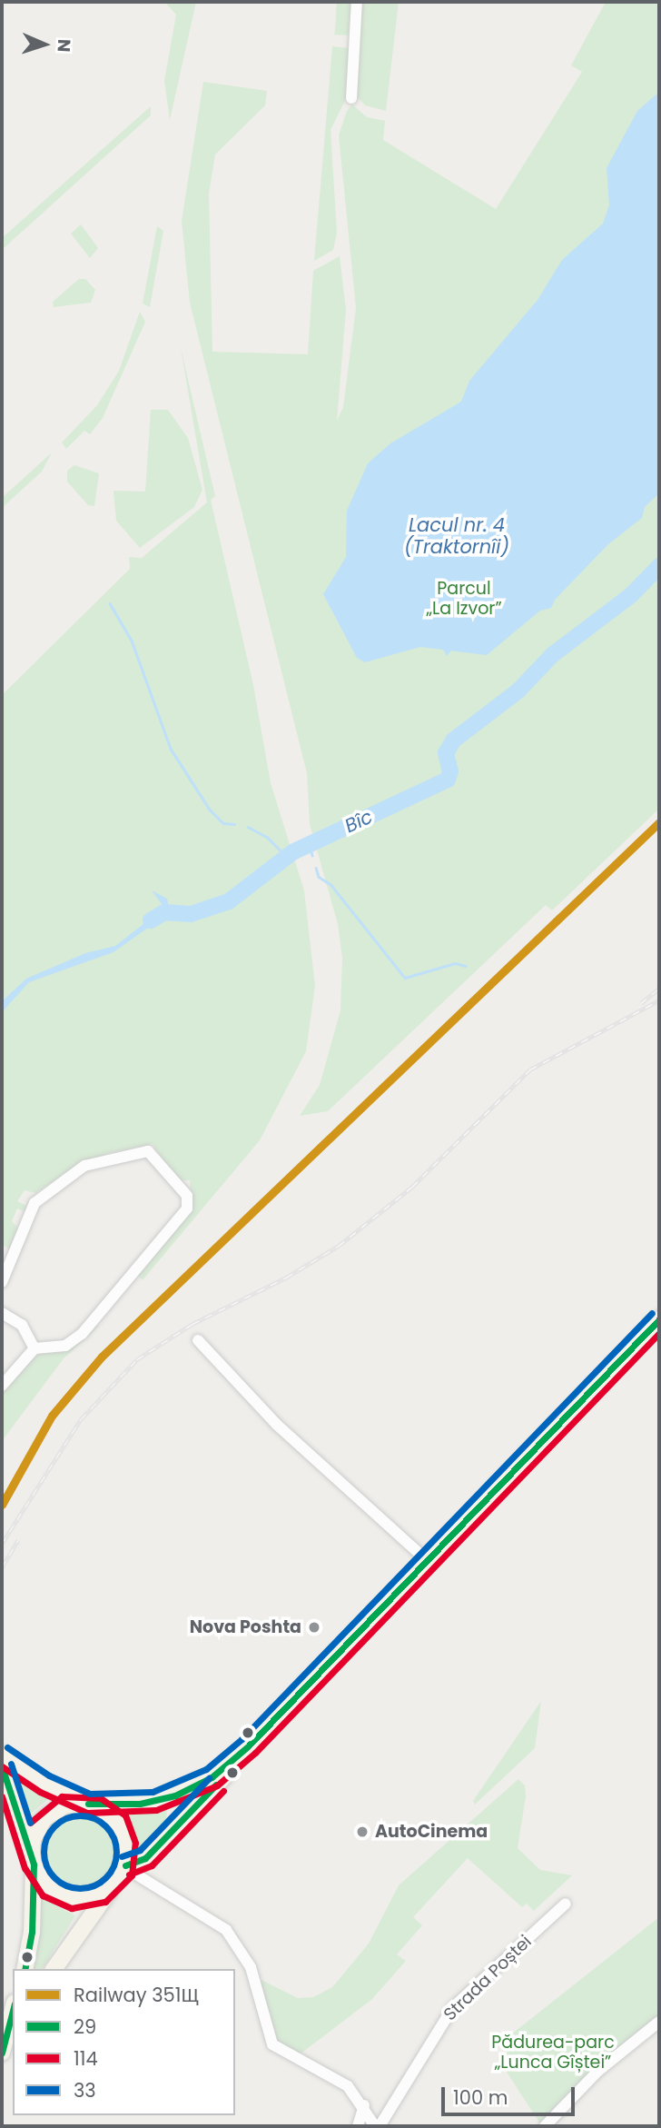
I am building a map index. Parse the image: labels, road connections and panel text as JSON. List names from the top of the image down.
{
  "streets": {
    "street": ["Strada Poștei"]
  },
  "water": ["Lacul nr. 4 (Traktornîi)", "Bîc"],
  "parks": ["Parcul „La Izvor”", "Pădurea-parc „Lunca Gîștei”"],
  "places": ["Nova Poshta", "AutoCinema"],
  "lines": [
    "rail line 351Щ",
    "transit line 33",
    "transit line 29",
    "transit line 114"
  ],
  "legend": [
    "Railway 351Щ",
    "29",
    "114",
    "33"
  ],
  "scale_bar": "100 m",
  "north": "right"
}
